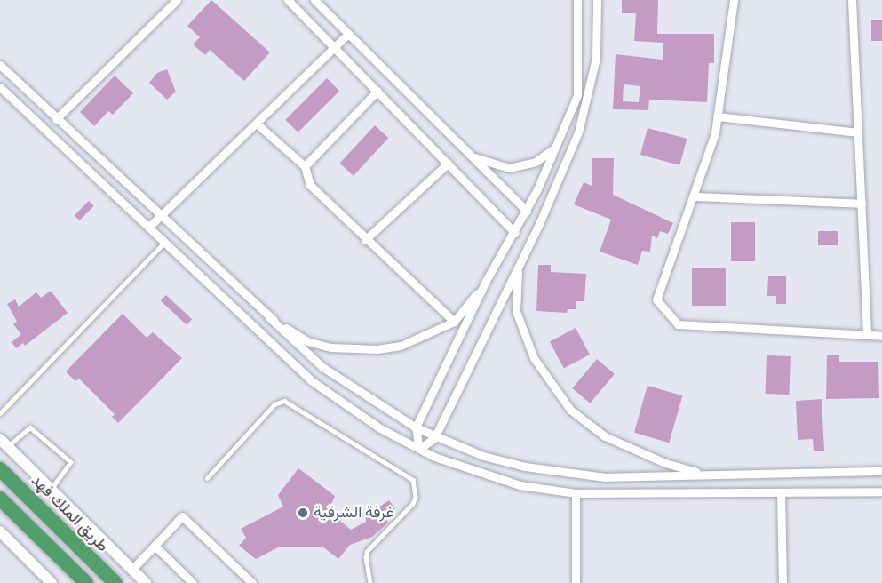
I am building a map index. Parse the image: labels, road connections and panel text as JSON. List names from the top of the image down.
{
  "streets": {
    "highway": ["طريق الملك فهد"]
  },
  "places": ["غرفة الشرقية"]
}
